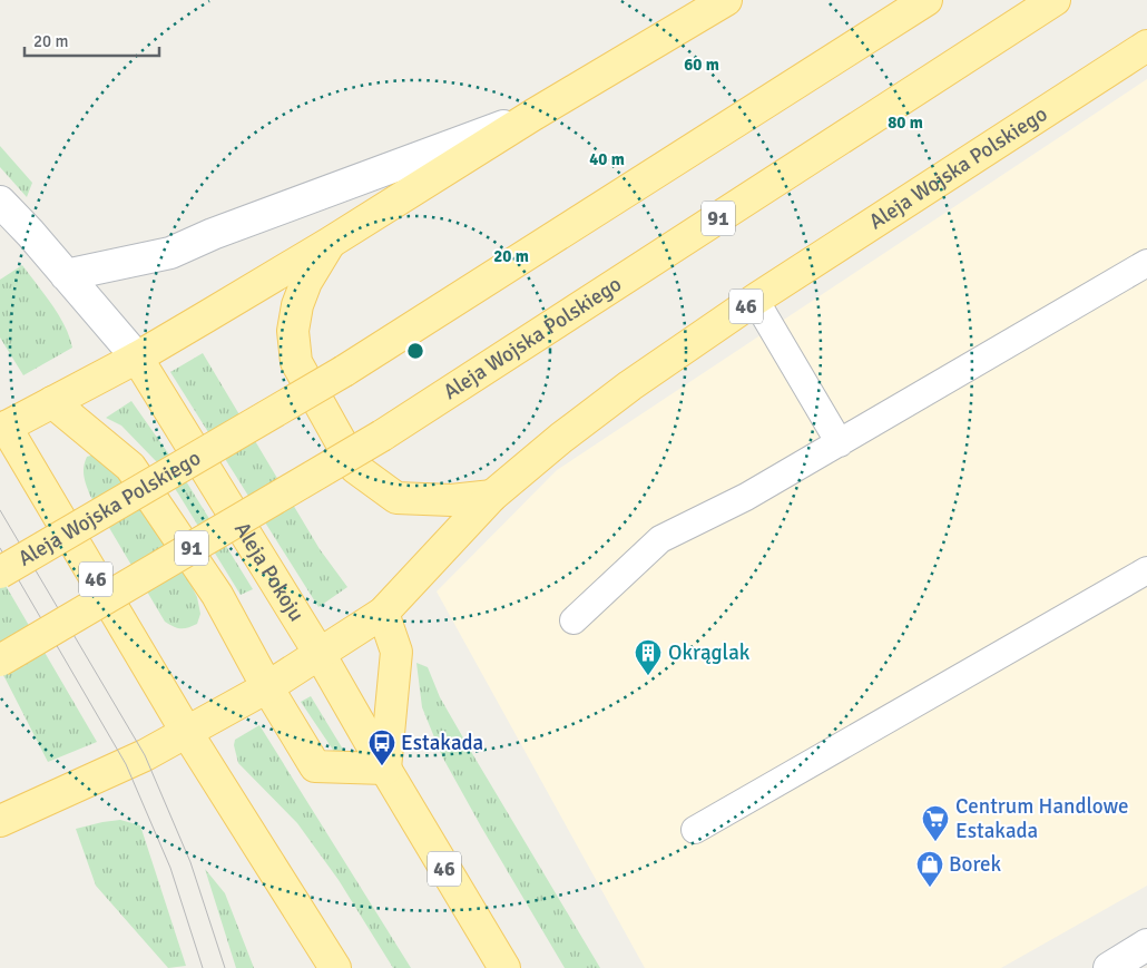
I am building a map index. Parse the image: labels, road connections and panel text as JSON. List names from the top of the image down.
{
  "streets": {
    "main road": [
      "Aleja Wojska Polskiego",
      "91",
      "46",
      "Aleja Pokoju"
    ]
  },
  "crossings": [
    ["Aleja Wojska Polskiego", "46"],
    ["Aleja Wojska Polskiego", "Aleja Pokoju"],
    ["46", "Aleja Pokoju"]
  ],
  "places": {
    "building": ["Okrąglak"],
    "bus stop": ["Estakada"],
    "supermarket": ["Centrum Handlowe Estakada"],
    "shop": ["Borek"]
  },
  "scale_bar": "20 m",
  "rings": [
    "60 m",
    "80 m",
    "40 m",
    "20 m"
  ]
}
